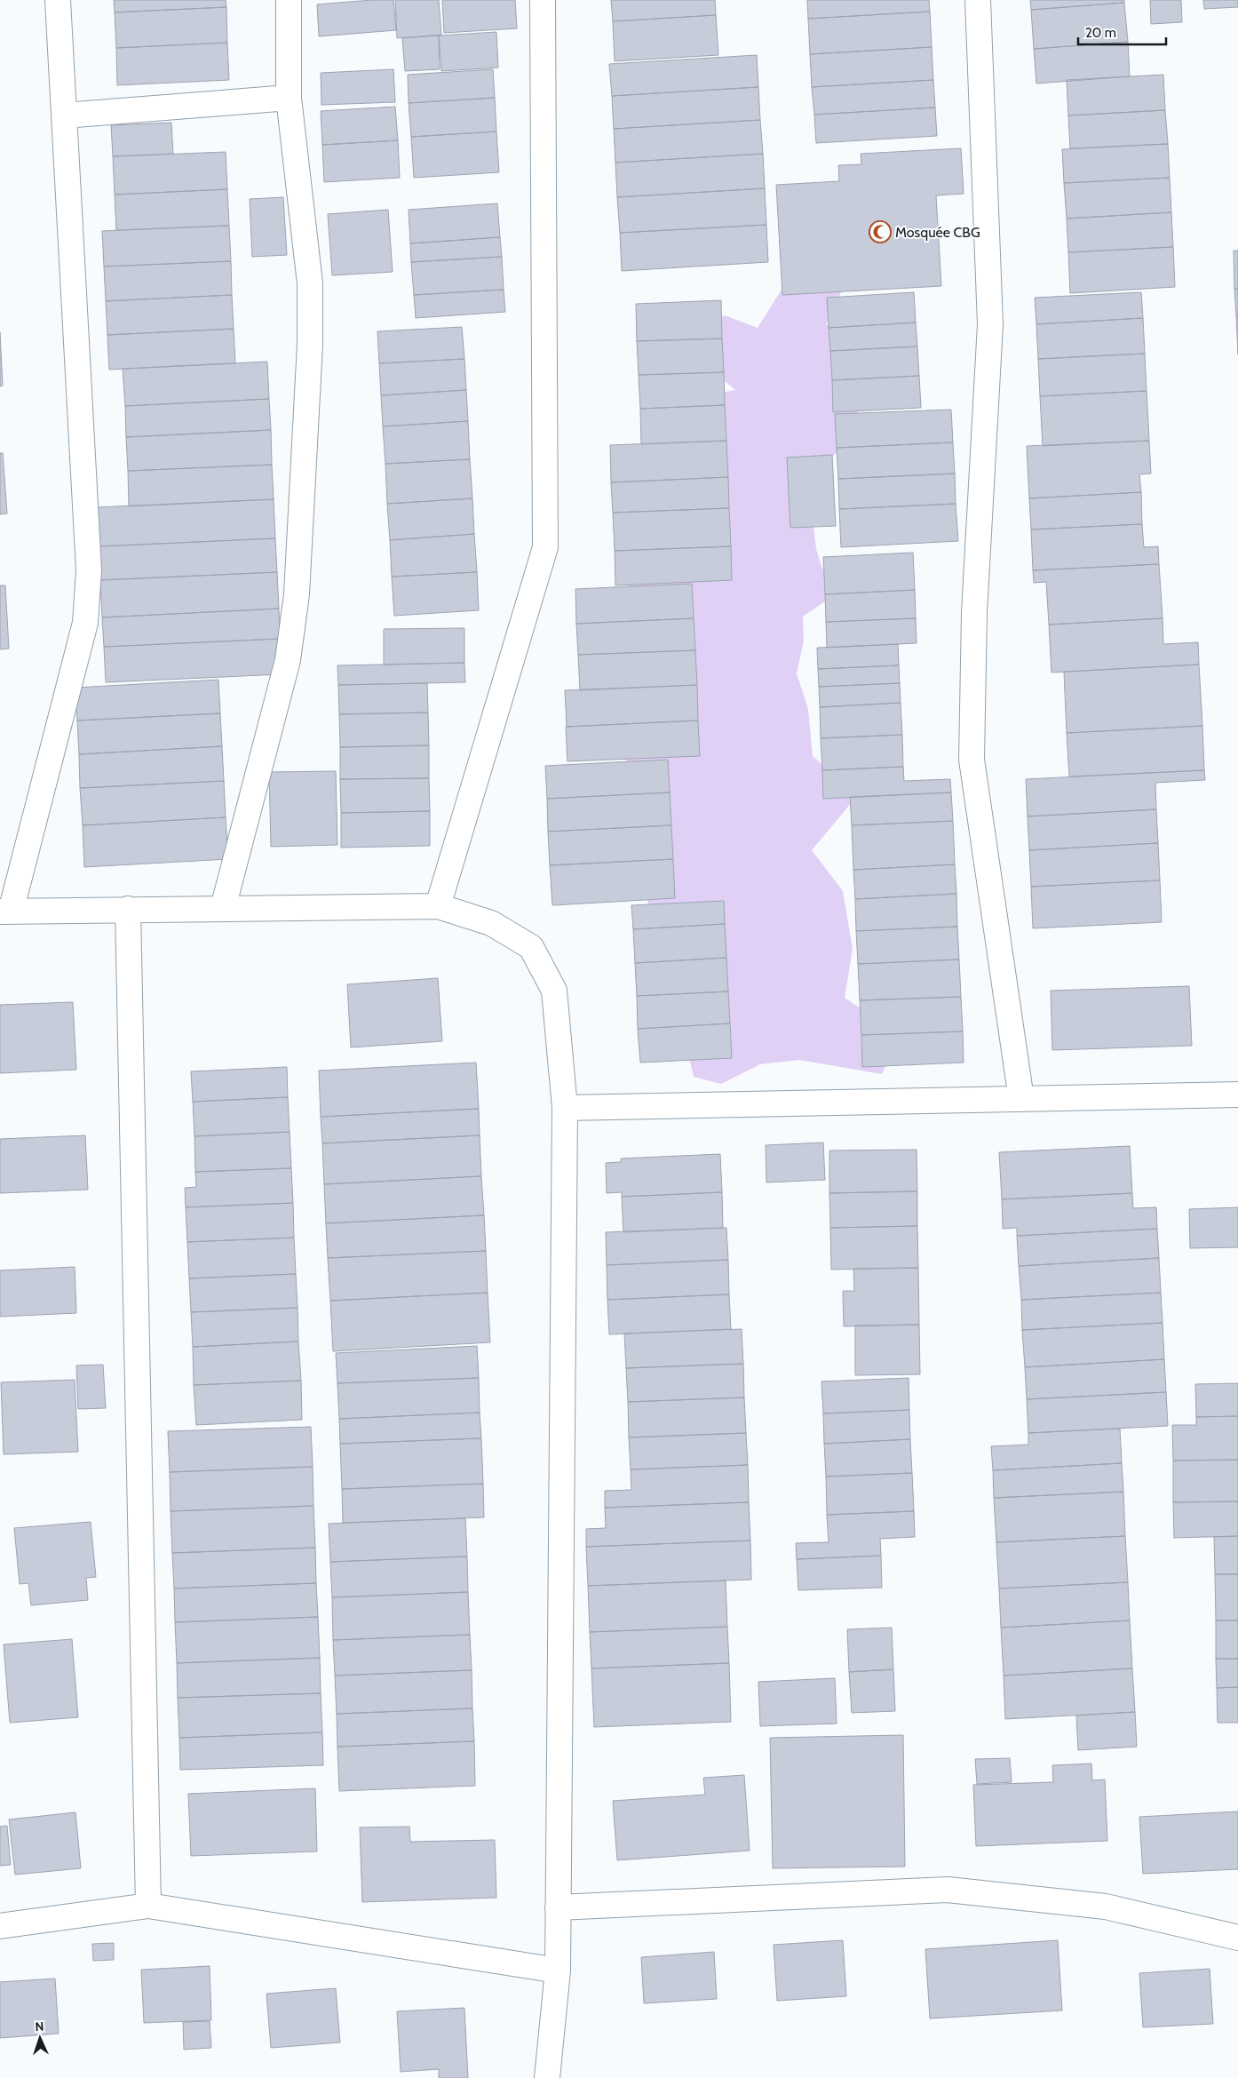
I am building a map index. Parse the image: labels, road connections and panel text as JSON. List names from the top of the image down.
{
  "places": {
    "mosque": ["Mosquée CBG"]
  },
  "scale_bar": "20 m",
  "north": "top"
}
